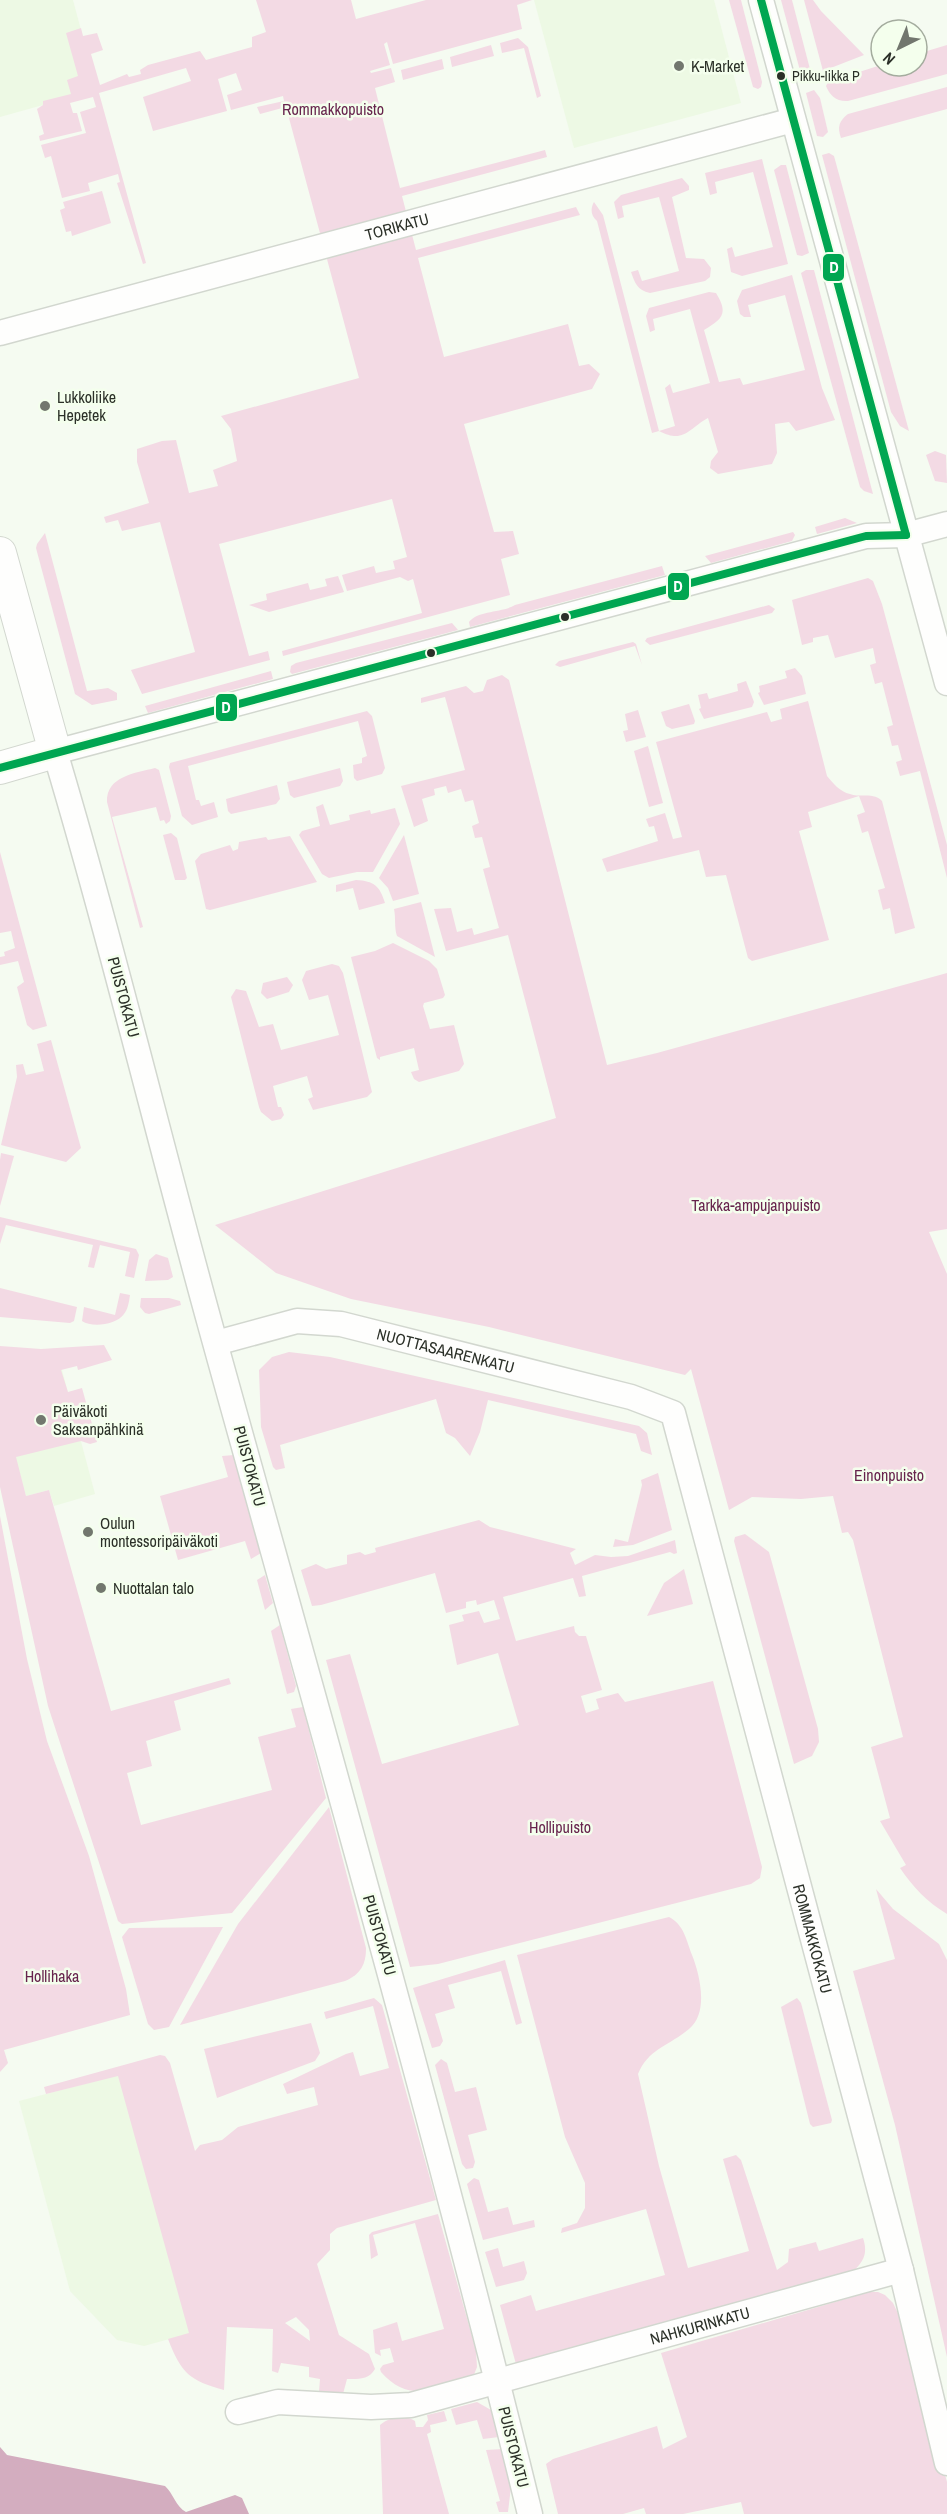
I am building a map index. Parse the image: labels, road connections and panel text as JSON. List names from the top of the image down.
{
  "streets": {
    "main road": ["PUISTOKATU"],
    "street": [
      "TORIKATU",
      "NUOTTASAARENKATU",
      "ROMMAKKOKATU",
      "NAHKURINKATU"
    ]
  },
  "crossings": [
    ["PUISTOKATU", "NUOTTASAARENKATU"],
    ["PUISTOKATU", "NAHKURINKATU"],
    ["NUOTTASAARENKATU", "ROMMAKKOKATU"],
    ["ROMMAKKOKATU", "NAHKURINKATU"]
  ],
  "parks": [
    "Rommakkopuisto",
    "Tarkka-ampujanpuisto",
    "Einonpuisto",
    "Hollipuisto",
    "Hollihaka"
  ],
  "places": [
    "K-Market",
    "Pikku-Iikka P",
    "Lukkoliike Hepetek",
    "Päiväkoti Saksanpähkinä",
    "Oulun montessoripäiväkoti",
    "Nuottalan talo"
  ],
  "lines": ["transit line D"],
  "north": "bottom left"
}
